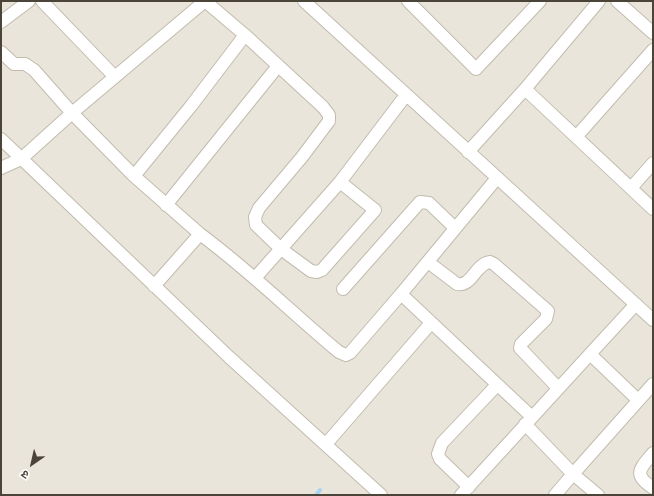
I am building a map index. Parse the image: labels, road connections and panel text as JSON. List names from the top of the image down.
{
  "north": "bottom left"
}
